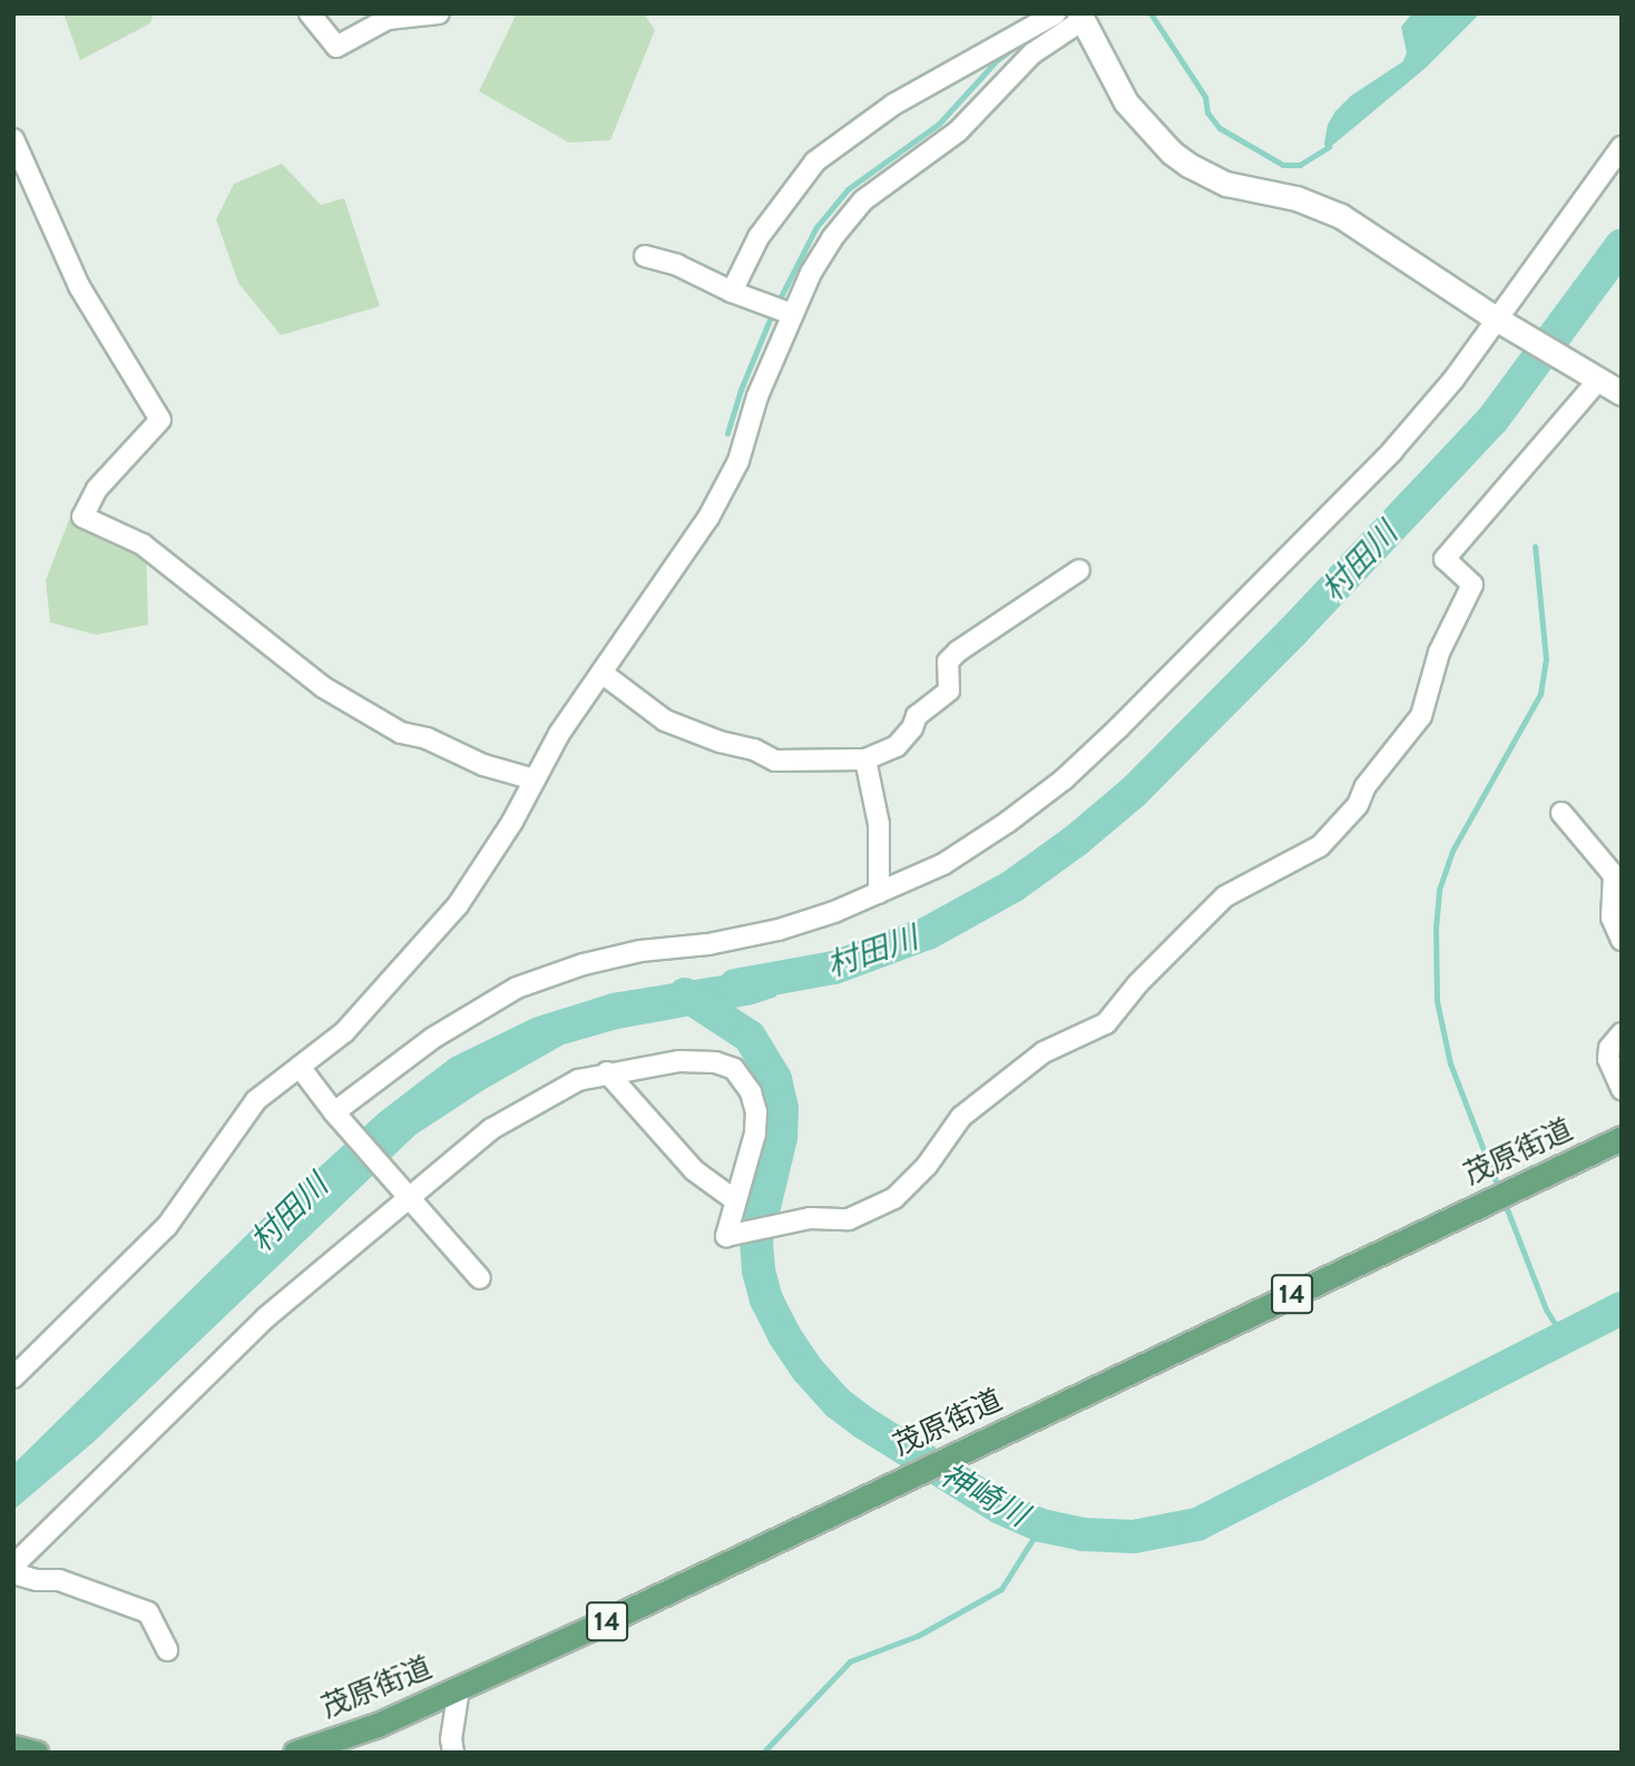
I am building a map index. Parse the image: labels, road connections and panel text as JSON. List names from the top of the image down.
{
  "streets": {
    "main road": ["茂原街道", "14"]
  },
  "water": ["村田川", "神崎川"]
}
